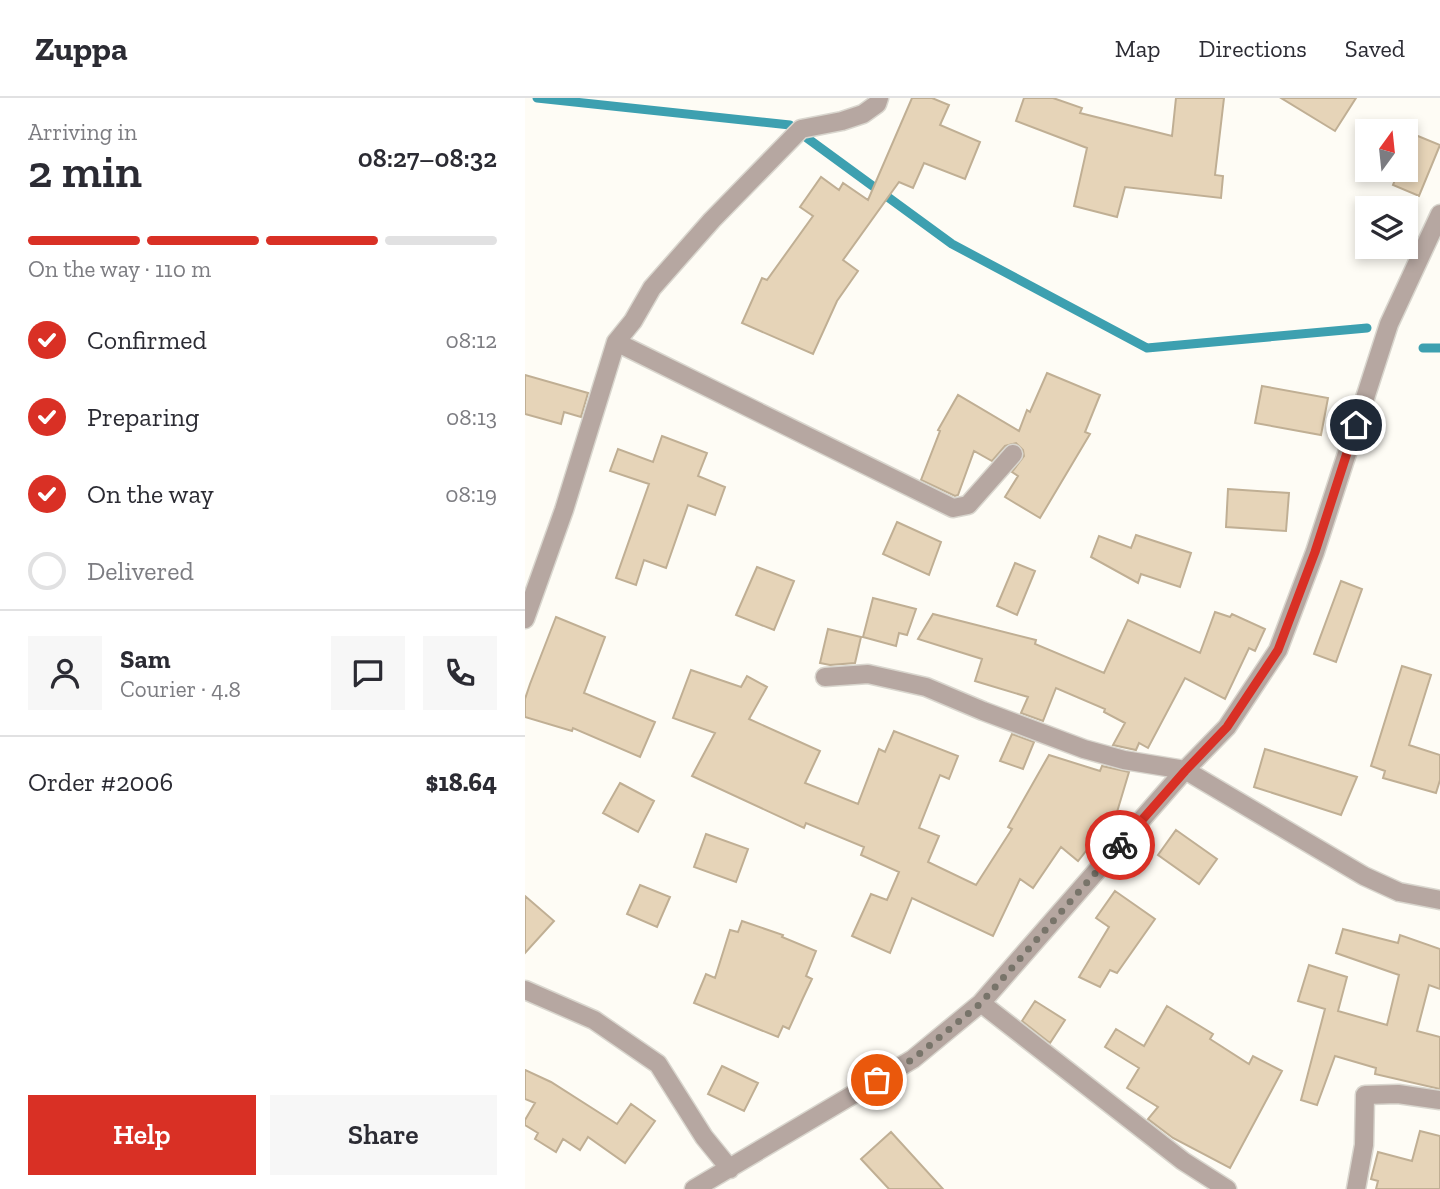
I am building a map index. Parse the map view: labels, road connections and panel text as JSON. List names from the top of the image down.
{
  "north": "top",
  "page": {
    "header": "Zuppa",
    "nav": ["Map", "Directions", "Saved"],
    "heading": ["2 min", "Arriving in", "08:27–08:32"],
    "panel": [
      "Sam",
      "Courier · 4.8",
      "Order #2006",
      "$18.64"
    ],
    "bar": "On the way · 110 m",
    "list": [
      ["Confirmed", "08:12"],
      ["Preparing", "08:13"],
      ["On the way", "08:19"],
      "Delivered"
    ],
    "buttons": ["Help", "Share"]
  }
}
